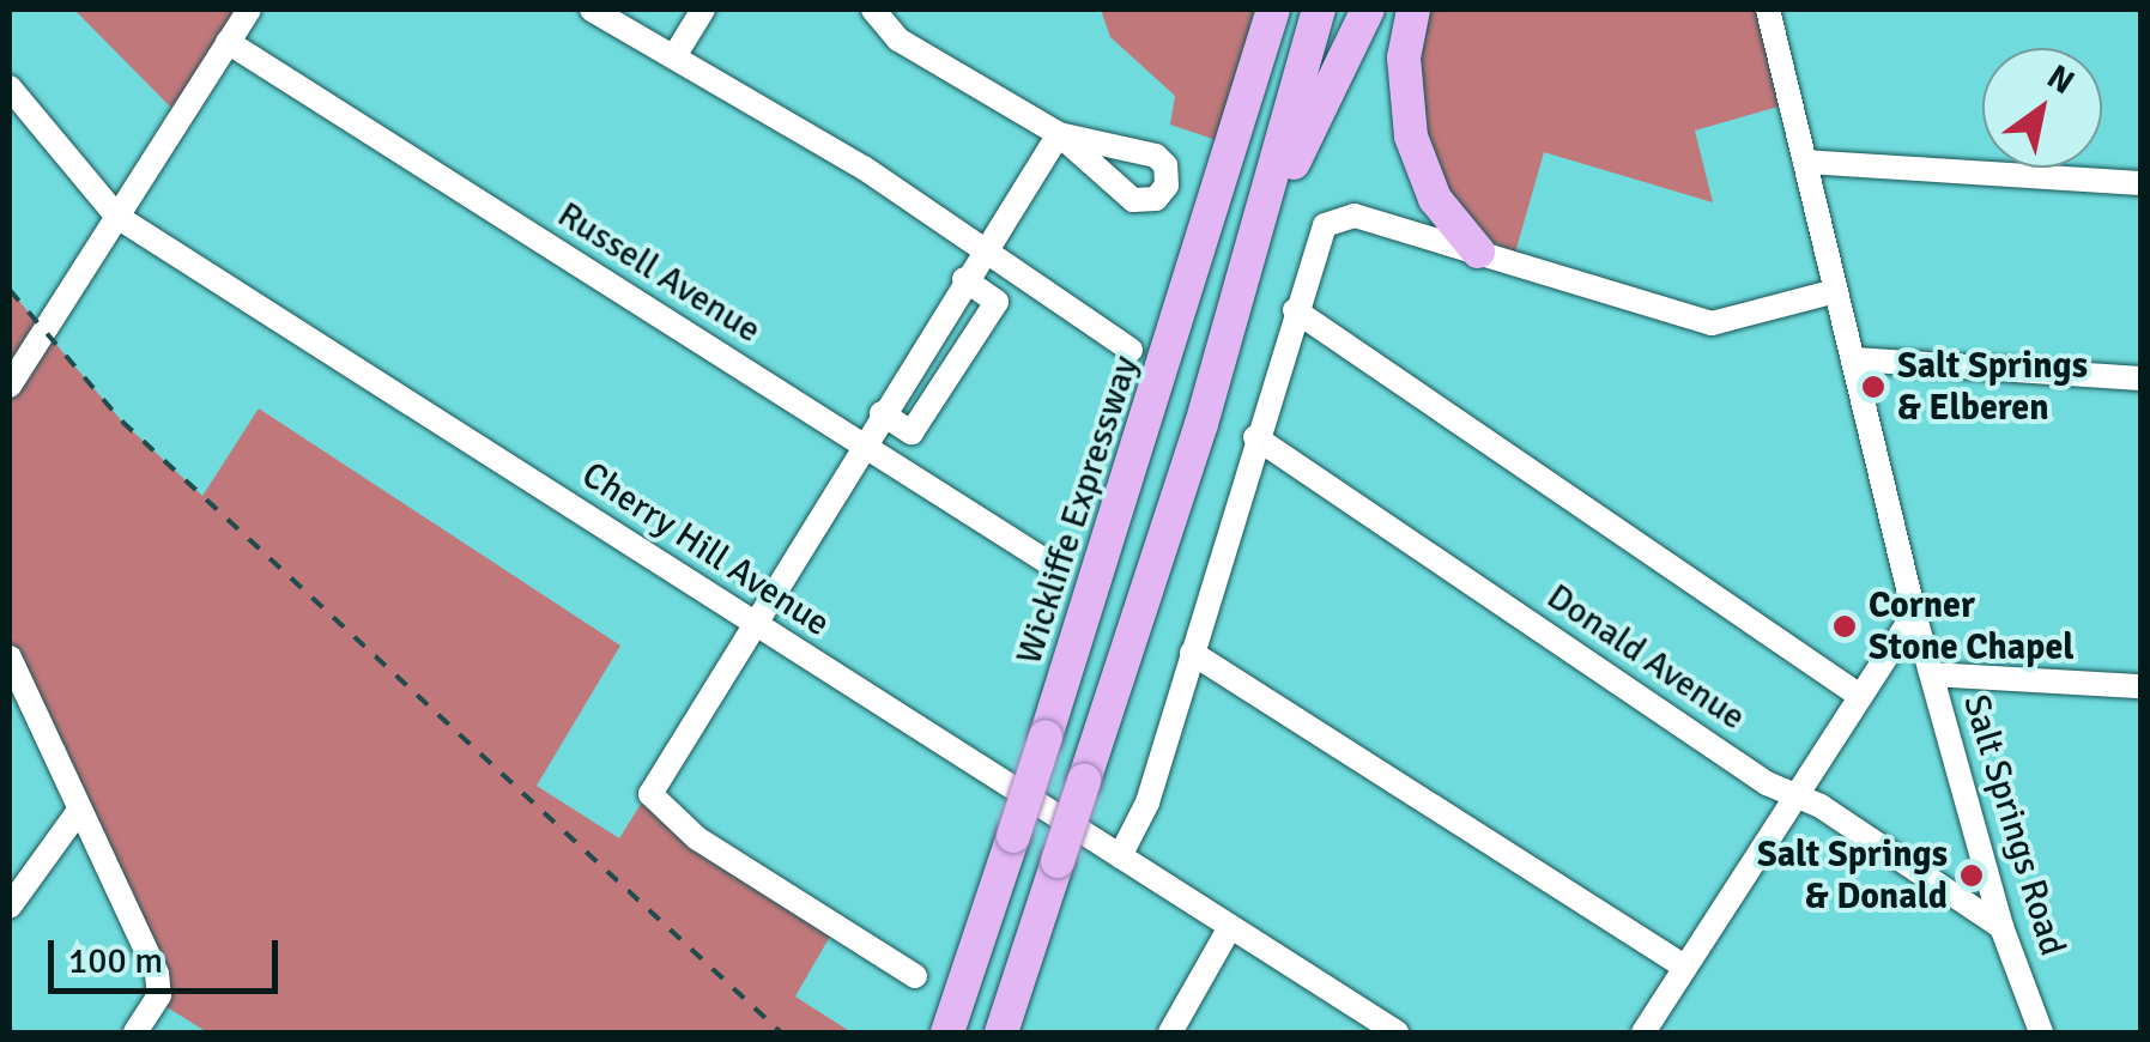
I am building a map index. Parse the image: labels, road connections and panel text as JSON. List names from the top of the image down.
{
  "streets": {
    "highway": ["Wickliffe Expressway"],
    "street": [
      "Russell Avenue",
      "Cherry Hill Avenue",
      "Donald Avenue",
      "Salt Springs Road"
    ]
  },
  "crossings": [
    ["Donald Avenue", "Salt Springs Road"]
  ],
  "places": ["Salt Springs & Elberen", "Corner Stone Chapel", "Salt Springs & Donald"],
  "scale_bar": "100 m",
  "north": "top right"
}
